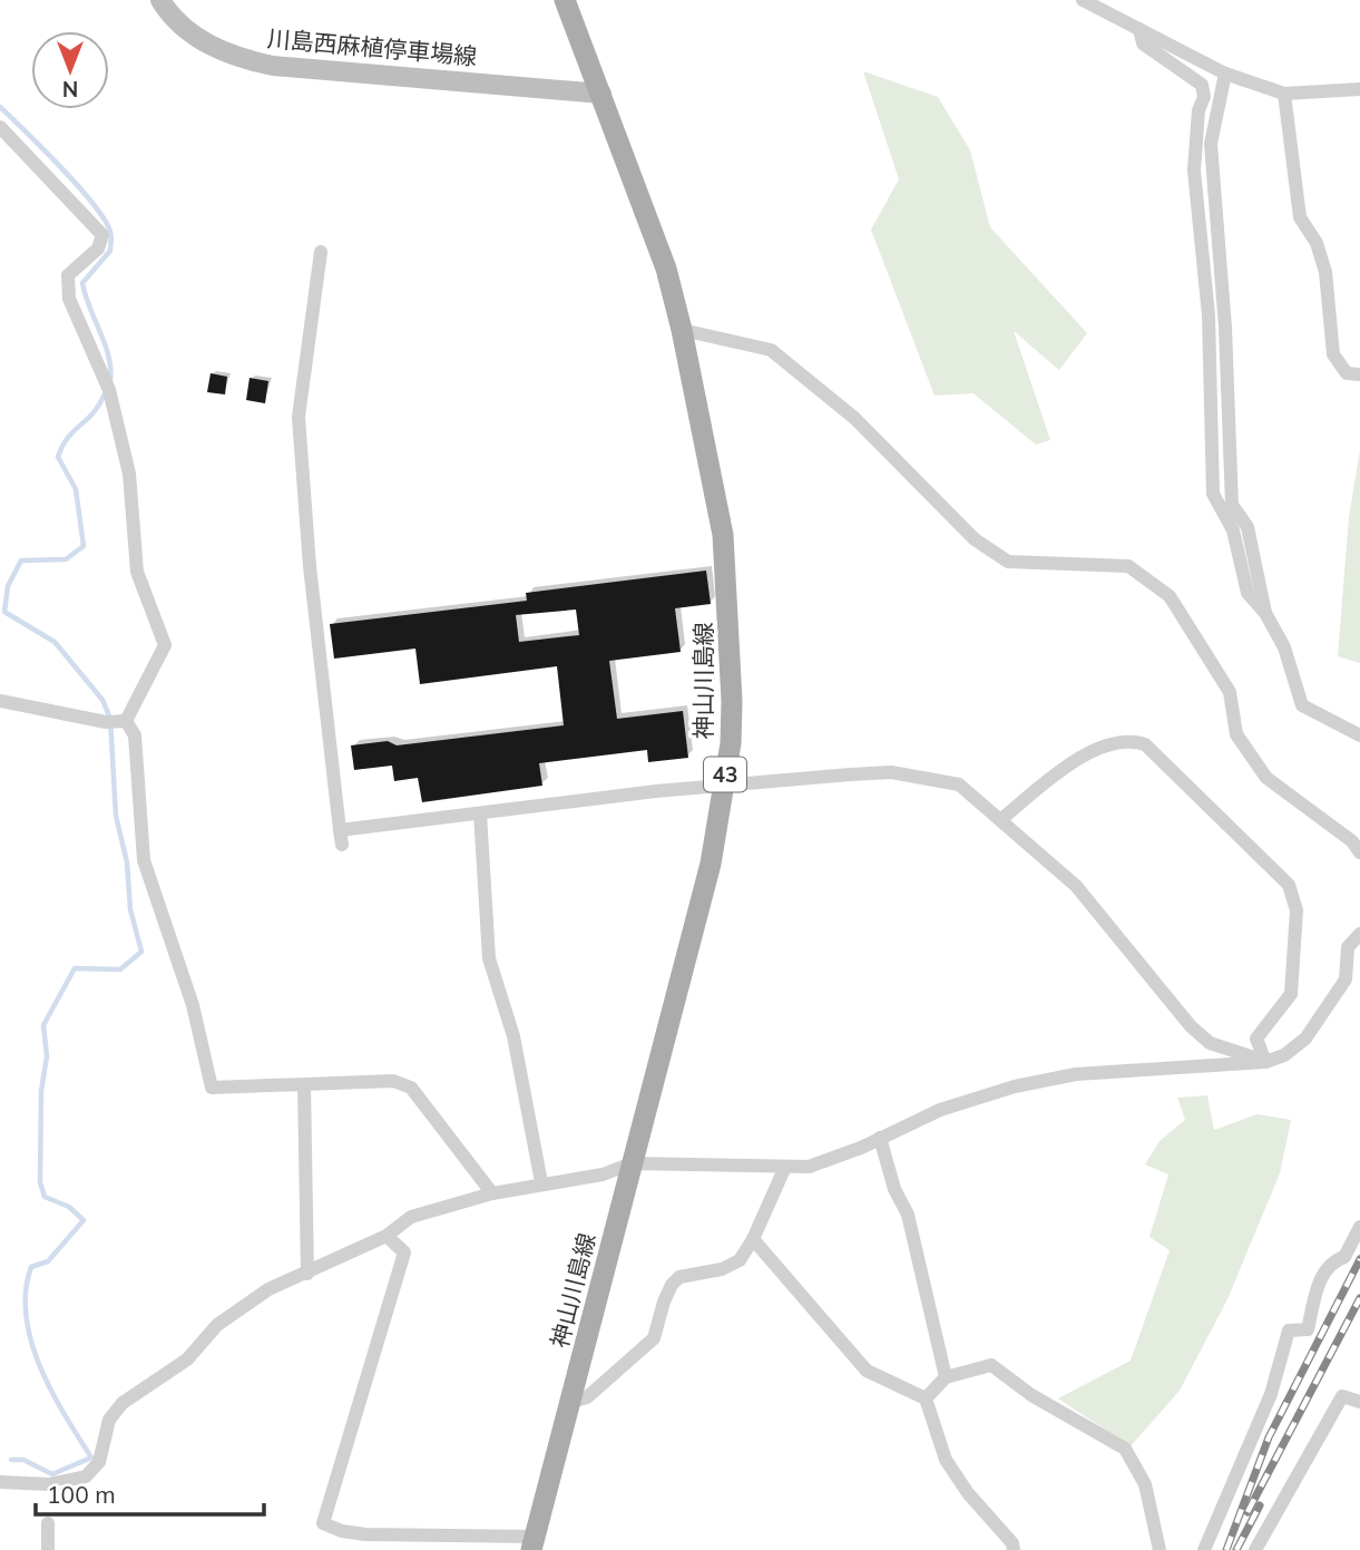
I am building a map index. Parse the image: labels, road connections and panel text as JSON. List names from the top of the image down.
{
  "streets": {
    "main road": ["川島西麻植停車場線", "神山川島線", "43"]
  },
  "crossings": [
    ["川島西麻植停車場線", "神山川島線"]
  ],
  "scale_bar": "100 m",
  "north": "bottom"
}
